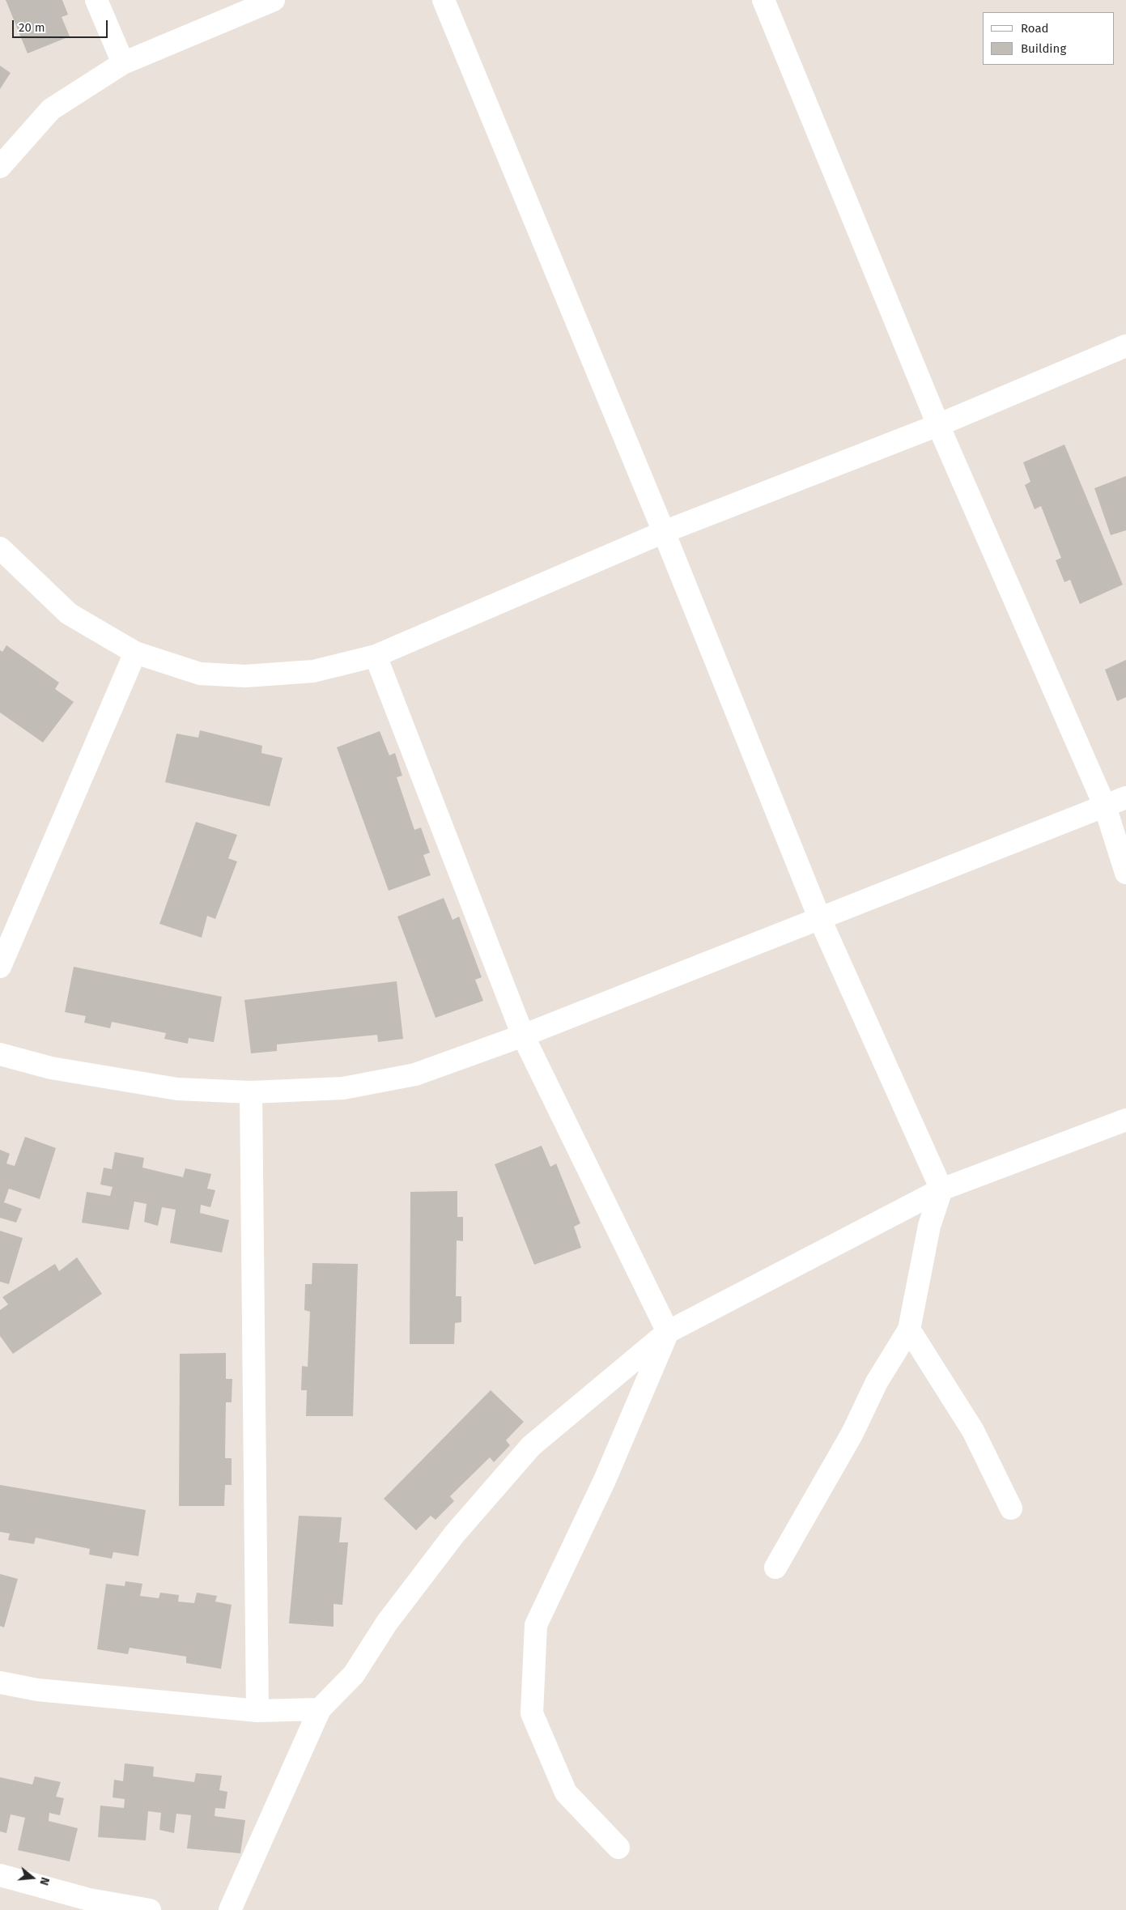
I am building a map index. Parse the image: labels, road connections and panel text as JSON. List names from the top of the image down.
{
  "legend": ["Road", "Building"],
  "scale_bar": "20 m",
  "north": "right"
}
